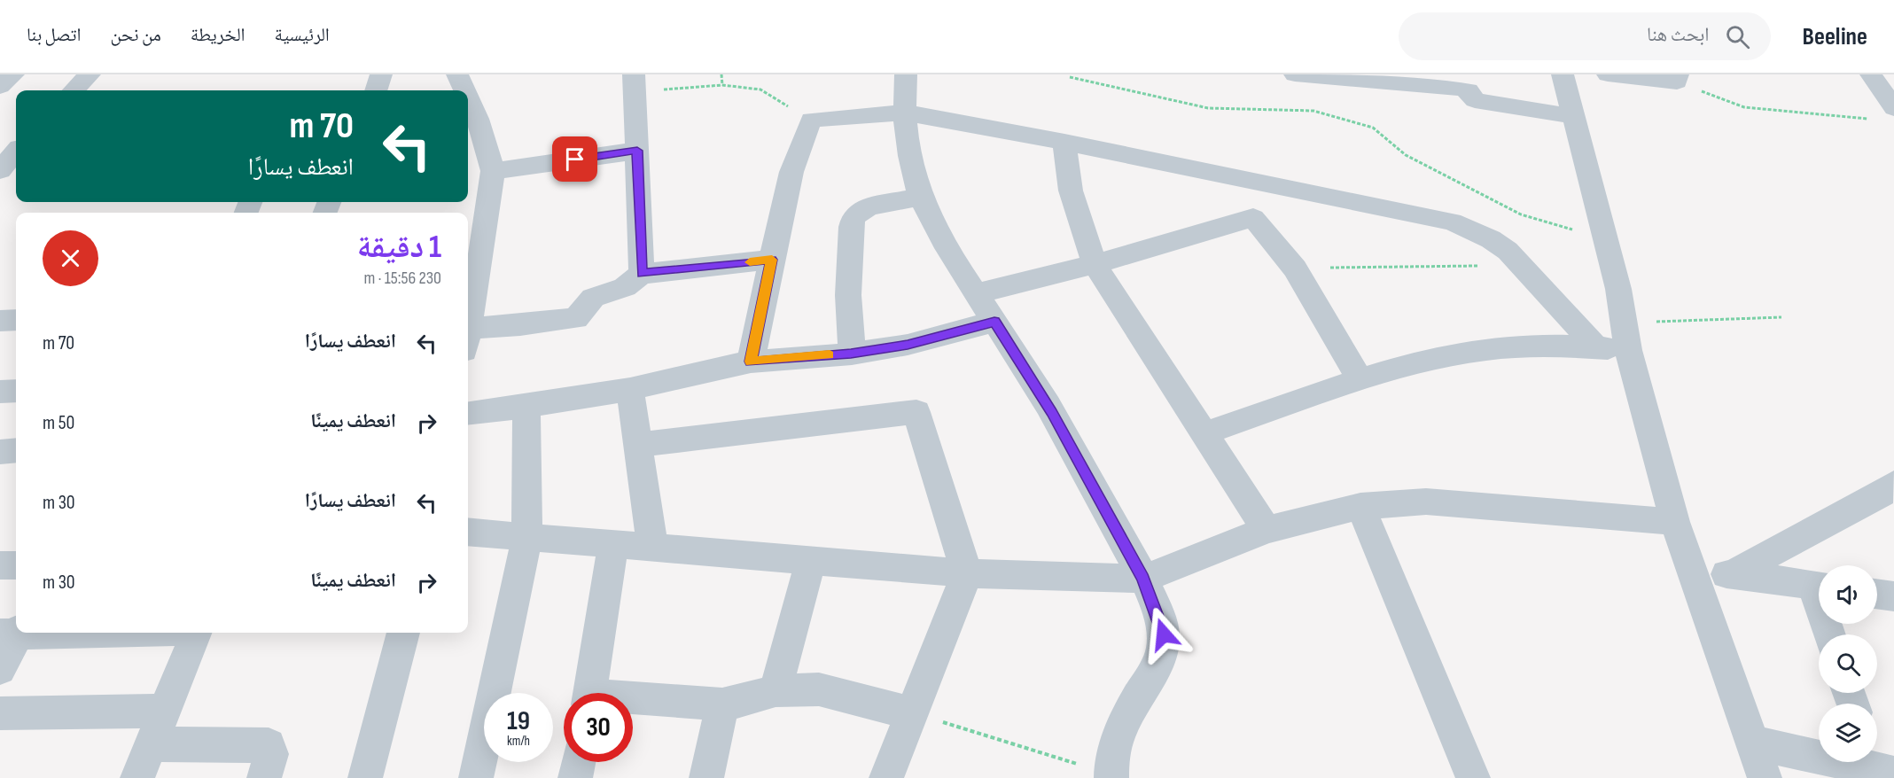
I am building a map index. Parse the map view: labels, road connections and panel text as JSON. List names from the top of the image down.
{
  "page": {
    "header": "Beeline",
    "search": "ابحث هنا",
    "nav": [
      "الرئيسية",
      "الخريطة",
      "من نحن",
      "اتصل بنا"
    ],
    "turn": ["70 m", "انعطف يسارًا"],
    "heading": ["1 دقيقة", "230 m · 15:56"],
    "list": [
      {
        "name": "انعطف يسارًا",
        "value": "70 m"
      },
      {
        "name": "انعطف يمينًا",
        "value": "50 m"
      },
      {
        "name": "انعطف يسارًا",
        "value": "30 m"
      },
      {
        "name": "انعطف يمينًا",
        "value": "30 m"
      }
    ],
    "speed": "19 km/h",
    "limit": "30"
  }
}
